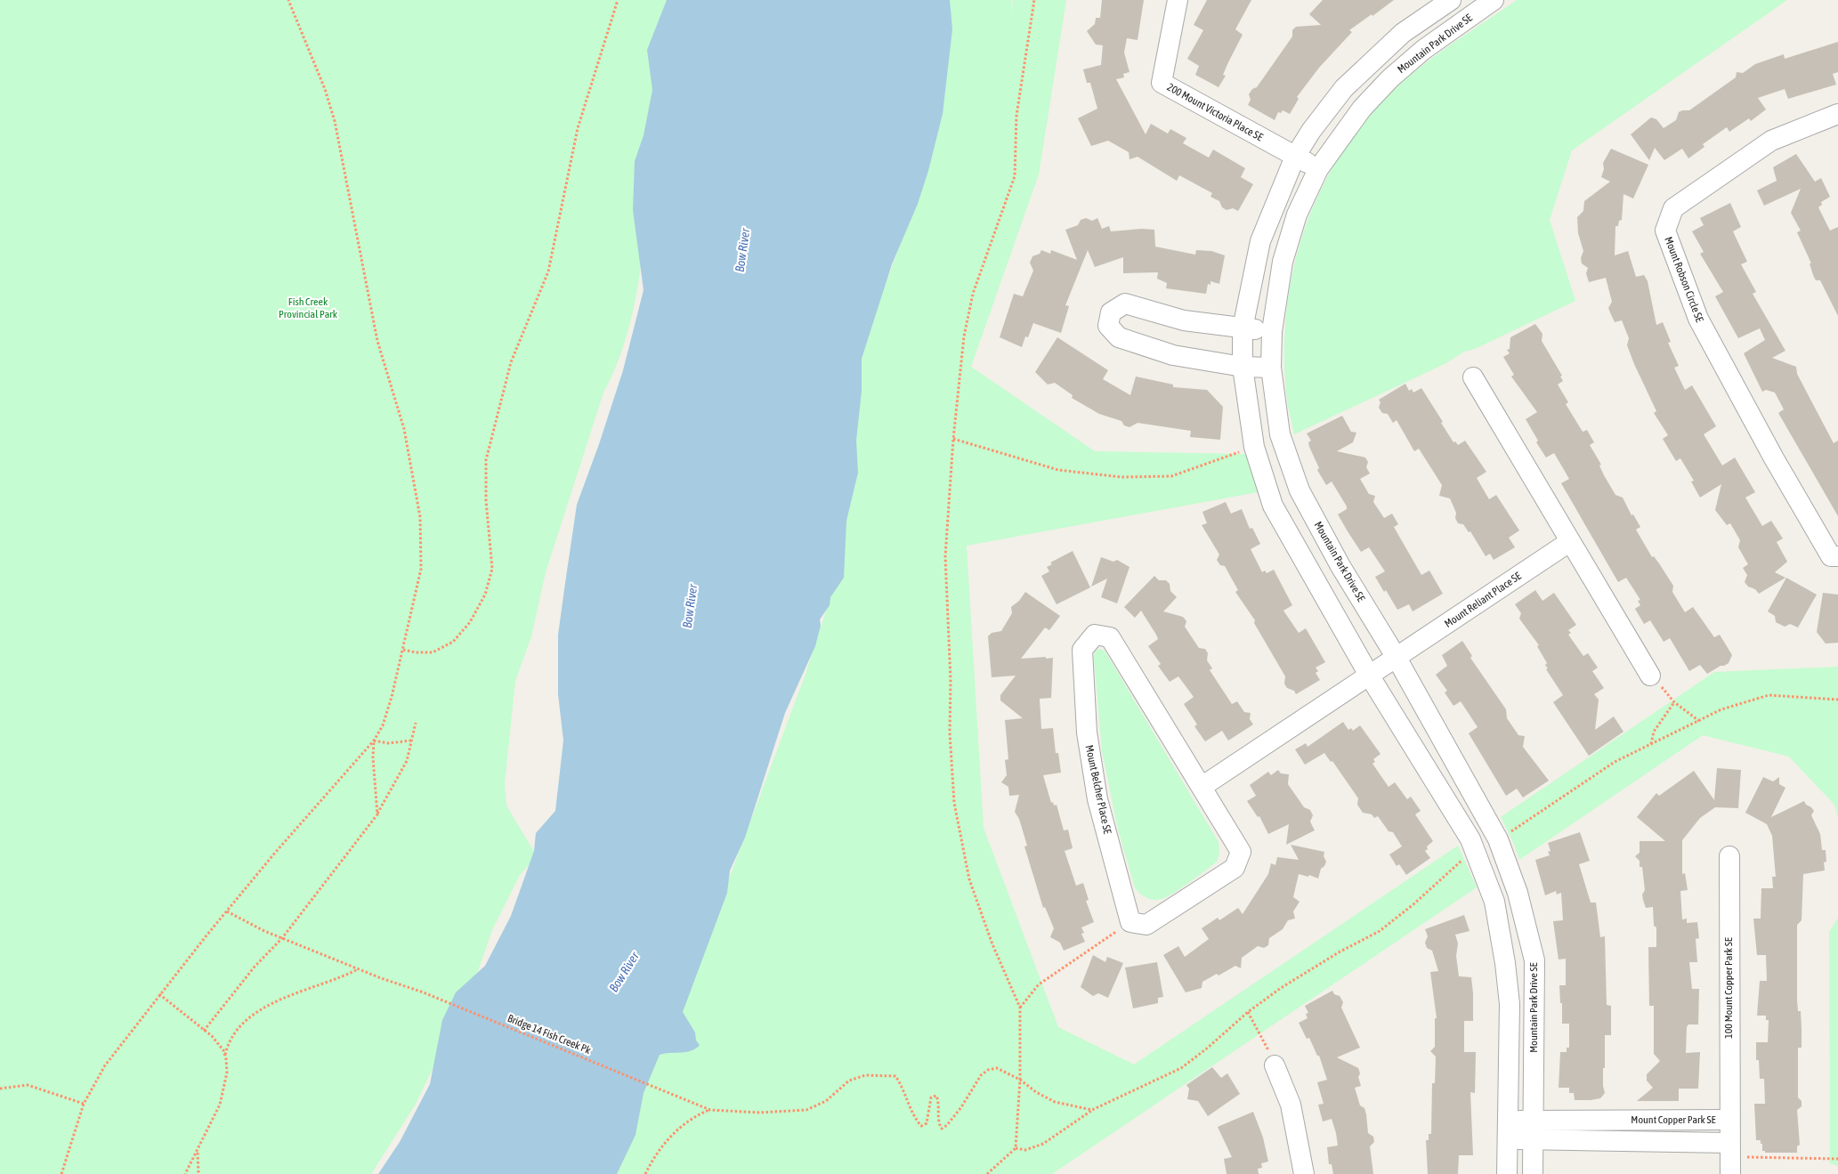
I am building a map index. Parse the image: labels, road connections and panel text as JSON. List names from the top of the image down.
{
  "streets": {
    "street": [
      "Mountain Park Drive SE",
      "200 Mount Victoria Place SE",
      "Mount Robson Circle SE",
      "Mount Reliant Place SE",
      "Mount Belcher Place SE",
      "100 Mount Copper Park SE",
      "Mount Copper Park SE"
    ],
    "path": ["Bridge 14 Fish Creek Pk"]
  },
  "crossings": [
    ["Mountain Park Drive SE", "200 Mount Victoria Place SE"],
    ["Mountain Park Drive SE", "Mount Reliant Place SE"],
    ["Mountain Park Drive SE", "Mount Copper Park SE"],
    ["100 Mount Copper Park SE", "Mount Copper Park SE"]
  ],
  "water": ["Bow River"],
  "parks": ["Fish Creek Provincial Park"]
}
